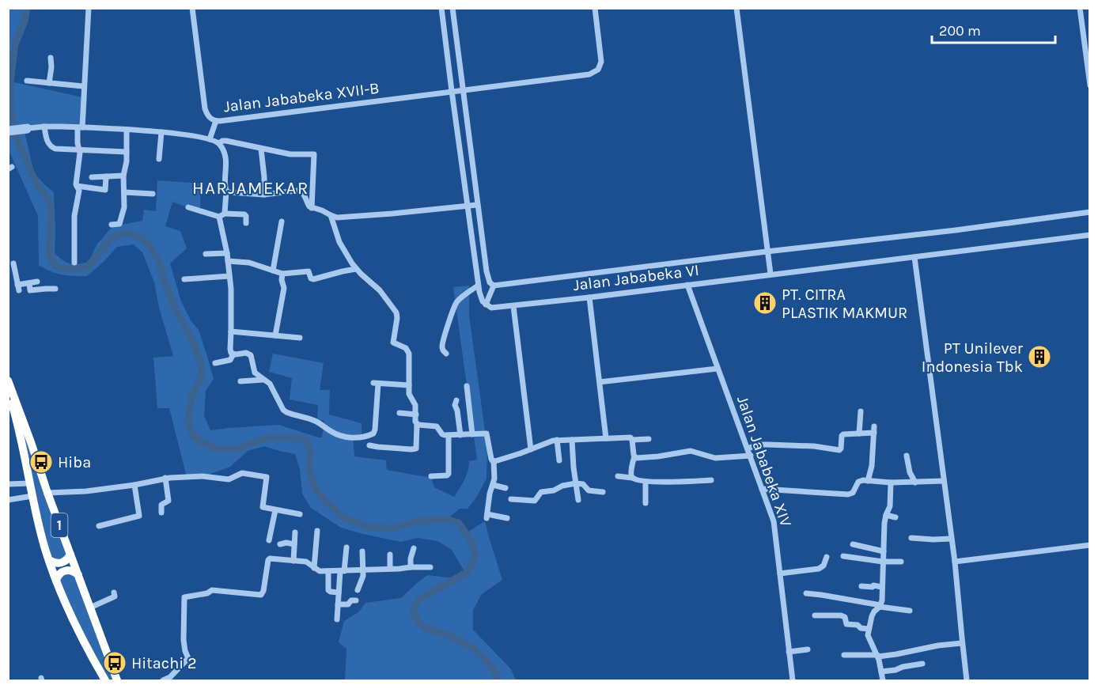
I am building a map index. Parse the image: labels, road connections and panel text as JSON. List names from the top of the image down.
{
  "streets": {
    "highway": ["1"],
    "street": ["Jalan Jababeka XVII-B", "Jalan Jababeka VI", "Jalan Jababeka XIV"]
  },
  "crossings": [
    ["Jalan Jababeka VI", "Jalan Jababeka XIV"]
  ],
  "districts": ["HARJAMEKAR"],
  "places": {
    "building": ["PT. CITRA PLASTIK MAKMUR", "PT Unilever Indonesia Tbk"],
    "bus stop": ["Hiba", "Hitachi 2"]
  },
  "scale_bar": "200 m"
}
